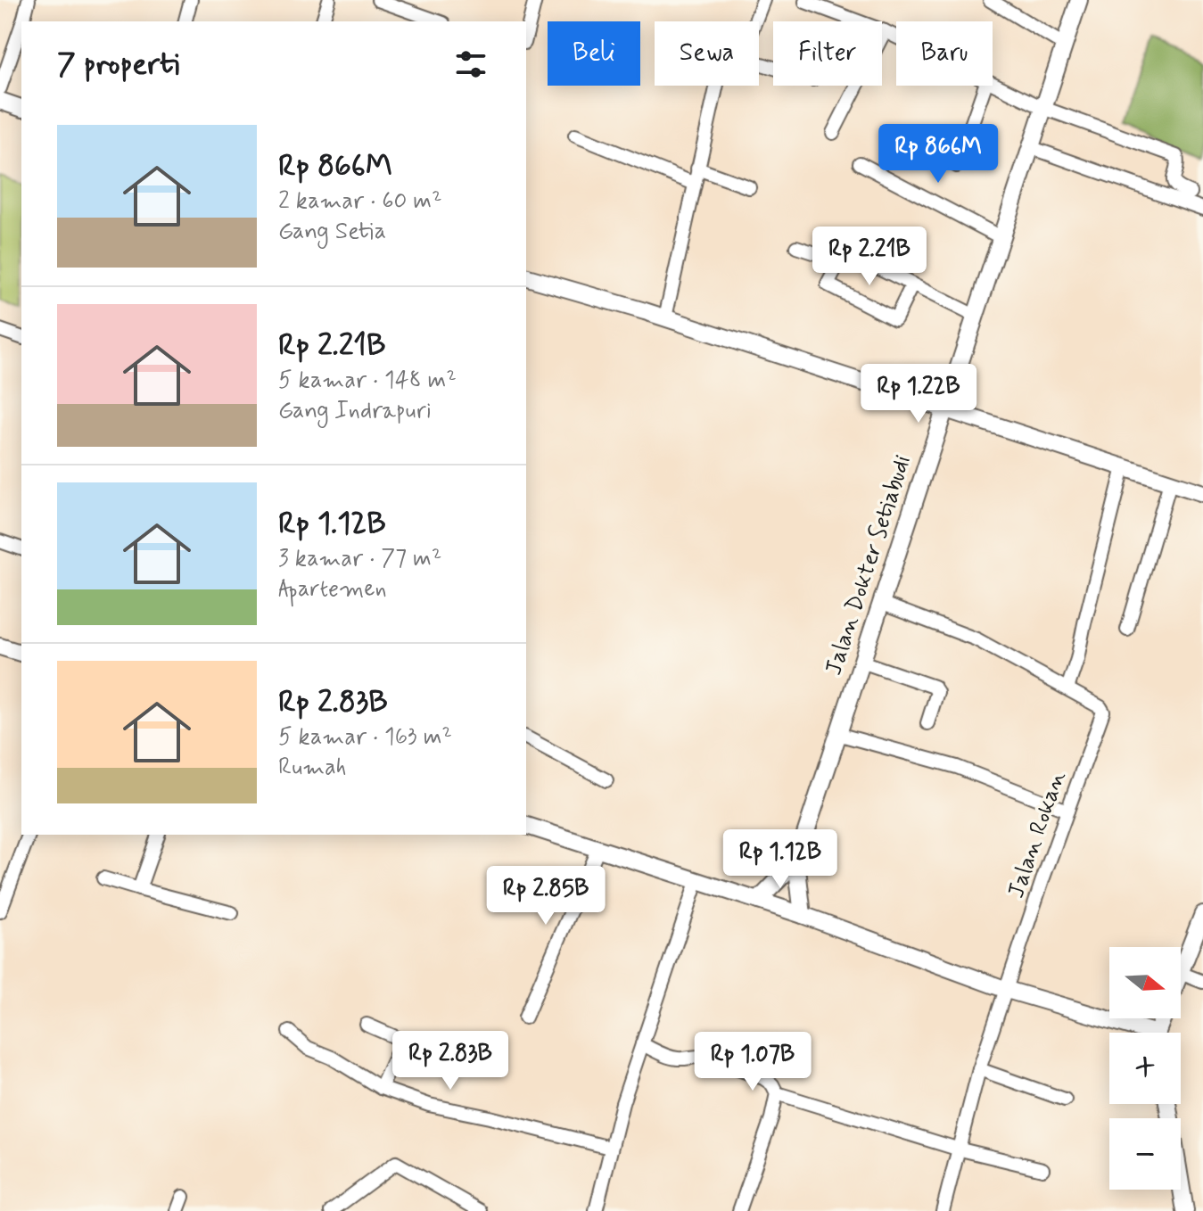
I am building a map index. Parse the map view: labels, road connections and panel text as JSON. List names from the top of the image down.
{
  "streets": {
    "main road": ["Jalan Dokter Setiabudi"],
    "street": ["Jalan Rokan"]
  },
  "crossings": [
    ["Jalan Dokter Setiabudi", "Jalan Rokan"]
  ],
  "north": "right",
  "page": {
    "chip": [
      "Beli",
      "Sewa",
      "Filter",
      "Baru"
    ],
    "heading": "7 properti",
    "list": [
      {
        "name": "Rp 866M",
        "note": "2 kamar · 60 m² · Gang Setia"
      },
      {
        "name": "Rp 2.21B",
        "note": "5 kamar · 148 m² · Gang Indrapuri"
      },
      {
        "name": "Rp 1.12B",
        "note": "3 kamar · 77 m² · Apartemen"
      },
      {
        "name": "Rp 2.83B",
        "note": "5 kamar · 163 m² · Rumah"
      }
    ],
    "price": [
      "Rp 866M",
      "Rp 2.21B",
      "Rp 1.22B",
      "Rp 1.12B",
      "Rp 2.85B",
      "Rp 2.83B",
      "Rp 1.07B"
    ],
    "map_buttons": ["+", "−"]
  }
}
